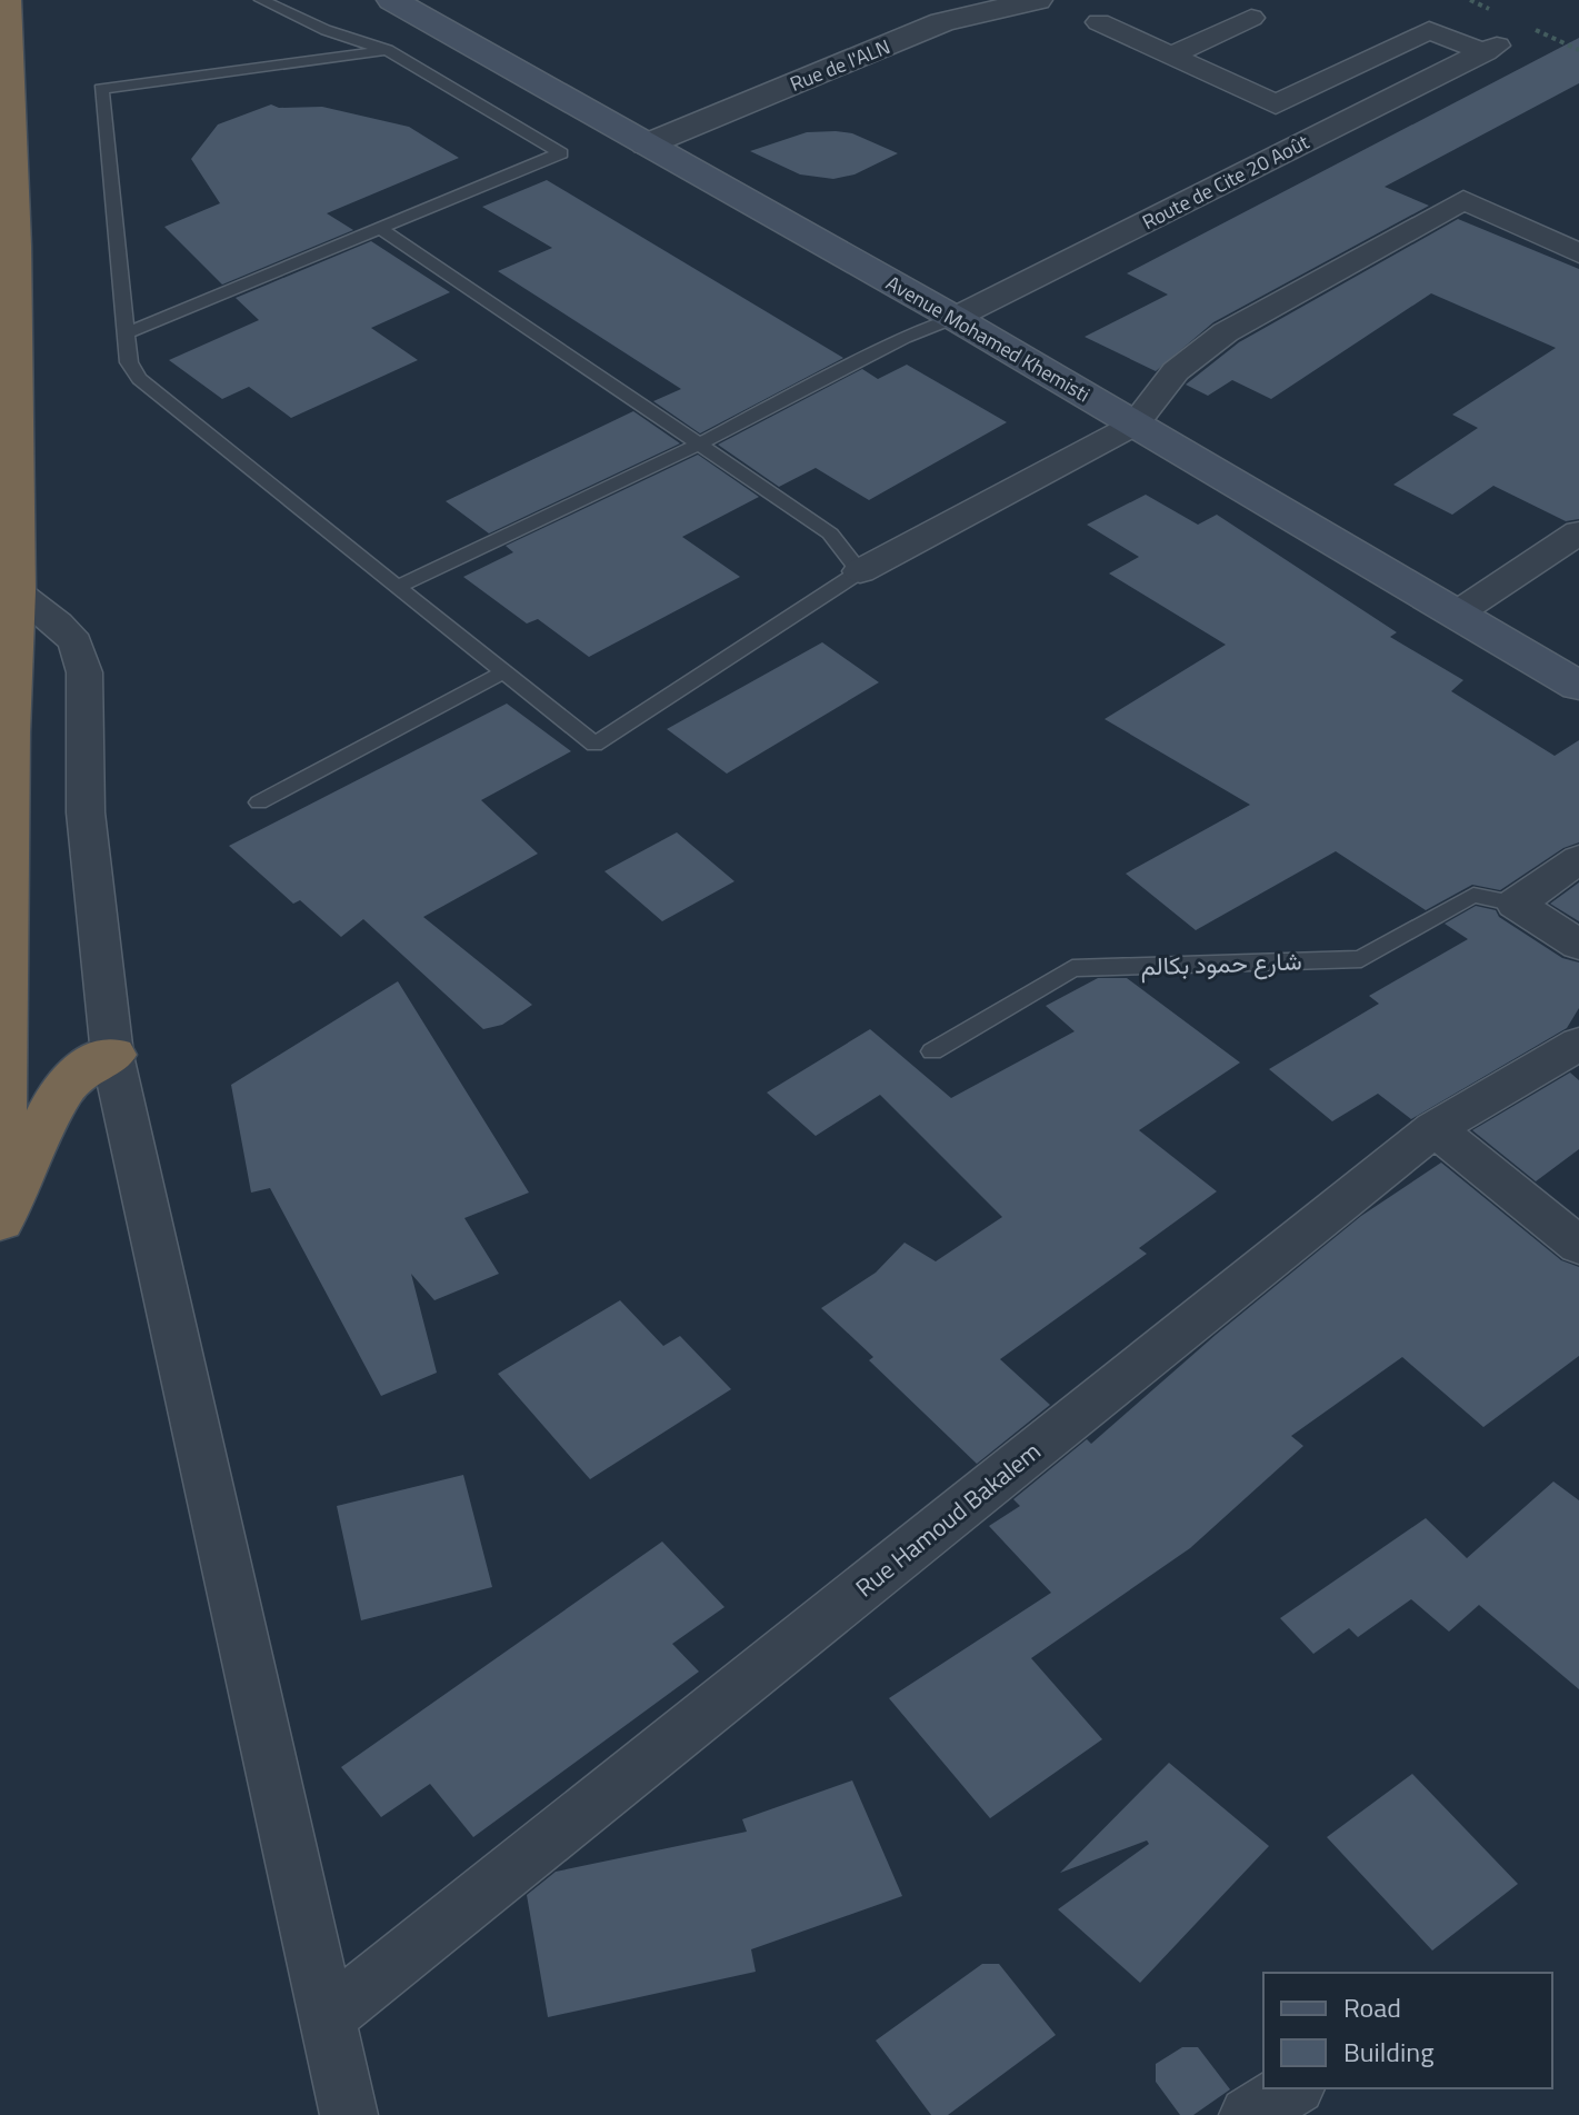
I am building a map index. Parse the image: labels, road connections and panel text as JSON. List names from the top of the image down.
{
  "streets": {
    "main road": ["Avenue Mohamed Khemisti"],
    "street": ["Rue de l'ALN", "Route de Cite 20 Août", "Rue Hamoud Bakalem"],
    "lane": ["شارع حمود بكالم"]
  },
  "crossings": [
    ["Rue de l'ALN", "Avenue Mohamed Khemisti"],
    ["Route de Cite 20 Août", "Avenue Mohamed Khemisti"]
  ],
  "legend": ["Road", "Building"]
}
